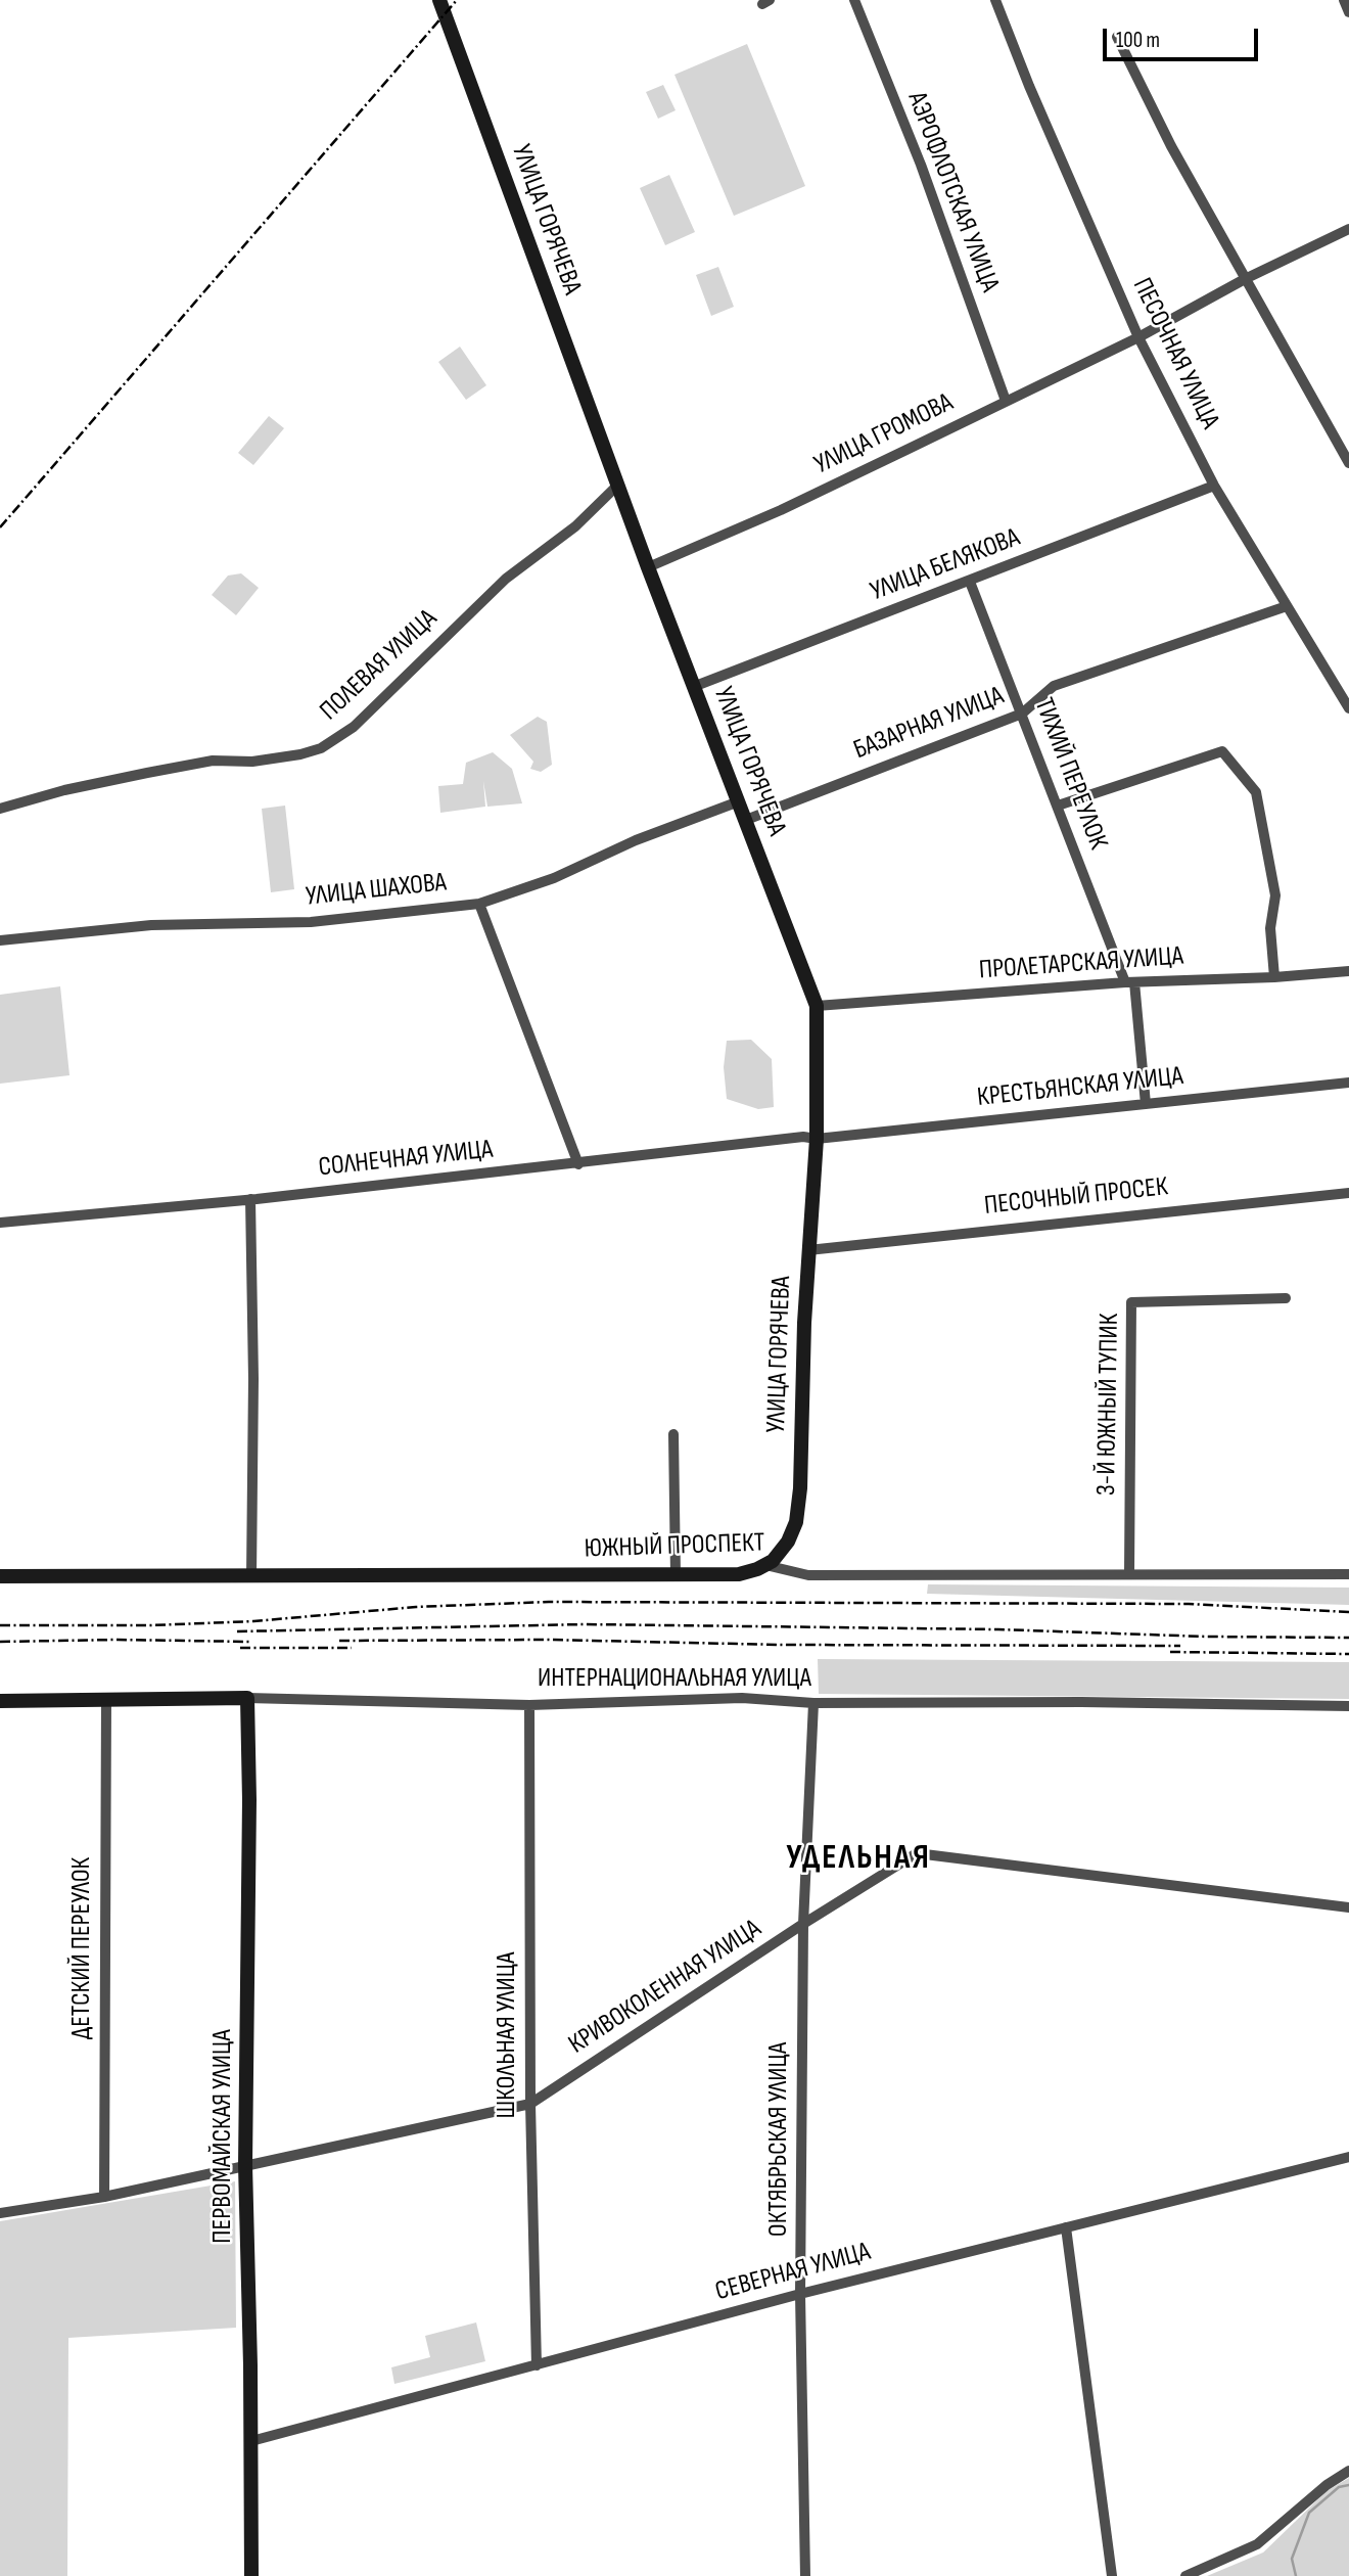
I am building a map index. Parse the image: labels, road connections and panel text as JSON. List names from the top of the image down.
{
  "streets": {
    "main road": [
      "УЛИЦА ГОРЯЧЕВА",
      "ЮЖНЫЙ ПРОСПЕКТ",
      "ИНТЕРНАЦИОНАЛЬНАЯ УЛИЦА",
      "ПЕРВОМАЙСКАЯ УЛИЦА"
    ],
    "street": [
      "АЭРОФЛОТСКАЯ УЛИЦА",
      "ПЕСОЧНАЯ УЛИЦА",
      "УЛИЦА ГРОМОВА",
      "УЛИЦА БЕЛЯКОВА",
      "ПОЛЕВАЯ УЛИЦА",
      "БАЗАРНАЯ УЛИЦА",
      "ТИХИЙ ПЕРЕУЛОК",
      "УЛИЦА ШАХОВА",
      "ПРОЛЕТАРСКАЯ УЛИЦА",
      "КРЕСТЬЯНСКАЯ УЛИЦА",
      "СОЛНЕЧНАЯ УЛИЦА",
      "ПЕСОЧНЫЙ ПРОСЕК",
      "3-Й ЮЖНЫЙ ТУПИК",
      "ДЕТСКИЙ ПЕРЕУЛОК",
      "КРИВОКОЛЕННАЯ УЛИЦА",
      "ШКОЛЬНАЯ УЛИЦА",
      "ОКТЯБРЬСКАЯ УЛИЦА",
      "СЕВЕРНАЯ УЛИЦА"
    ]
  },
  "crossings": [
    ["АЭРОФЛОТСКАЯ УЛИЦА", "УЛИЦА ГРОМОВА"],
    ["УЛИЦА ГОРЯЧЕВА", "УЛИЦА ГРОМОВА"],
    ["УЛИЦА ГОРЯЧЕВА", "УЛИЦА БЕЛЯКОВА"],
    ["УЛИЦА ГОРЯЧЕВА", "ПОЛЕВАЯ УЛИЦА"],
    ["УЛИЦА ГОРЯЧЕВА", "БАЗАРНАЯ УЛИЦА"],
    ["УЛИЦА ГОРЯЧЕВА", "УЛИЦА ШАХОВА"],
    ["УЛИЦА ГОРЯЧЕВА", "ПРОЛЕТАРСКАЯ УЛИЦА"],
    ["УЛИЦА ГОРЯЧЕВА", "КРЕСТЬЯНСКАЯ УЛИЦА"],
    ["УЛИЦА ГОРЯЧЕВА", "СОЛНЕЧНАЯ УЛИЦА"],
    ["УЛИЦА ГОРЯЧЕВА", "ПЕСОЧНЫЙ ПРОСЕК"],
    ["УЛИЦА ГОРЯЧЕВА", "ЮЖНЫЙ ПРОСПЕКТ"],
    ["ПЕСОЧНАЯ УЛИЦА", "УЛИЦА ГРОМОВА"],
    ["ПЕСОЧНАЯ УЛИЦА", "УЛИЦА БЕЛЯКОВА"],
    ["ПЕСОЧНАЯ УЛИЦА", "БАЗАРНАЯ УЛИЦА"],
    ["УЛИЦА БЕЛЯКОВА", "ТИХИЙ ПЕРЕУЛОК"],
    ["БАЗАРНАЯ УЛИЦА", "ТИХИЙ ПЕРЕУЛОК"],
    ["ТИХИЙ ПЕРЕУЛОК", "ПРОЛЕТАРСКАЯ УЛИЦА"],
    ["ТИХИЙ ПЕРЕУЛОК", "КРЕСТЬЯНСКАЯ УЛИЦА"],
    ["КРЕСТЬЯНСКАЯ УЛИЦА", "СОЛНЕЧНАЯ УЛИЦА"],
    ["3-Й ЮЖНЫЙ ТУПИК", "ЮЖНЫЙ ПРОСПЕКТ"],
    ["ИНТЕРНАЦИОНАЛЬНАЯ УЛИЦА", "ДЕТСКИЙ ПЕРЕУЛОК"],
    ["ИНТЕРНАЦИОНАЛЬНАЯ УЛИЦА", "ШКОЛЬНАЯ УЛИЦА"],
    ["ИНТЕРНАЦИОНАЛЬНАЯ УЛИЦА", "ПЕРВОМАЙСКАЯ УЛИЦА"],
    ["ИНТЕРНАЦИОНАЛЬНАЯ УЛИЦА", "ОКТЯБРЬСКАЯ УЛИЦА"],
    ["ДЕТСКИЙ ПЕРЕУЛОК", "КРИВОКОЛЕННАЯ УЛИЦА"],
    ["КРИВОКОЛЕННАЯ УЛИЦА", "ШКОЛЬНАЯ УЛИЦА"],
    ["КРИВОКОЛЕННАЯ УЛИЦА", "ПЕРВОМАЙСКАЯ УЛИЦА"],
    ["КРИВОКОЛЕННАЯ УЛИЦА", "ОКТЯБРЬСКАЯ УЛИЦА"],
    ["ШКОЛЬНАЯ УЛИЦА", "СЕВЕРНАЯ УЛИЦА"],
    ["ПЕРВОМАЙСКАЯ УЛИЦА", "СЕВЕРНАЯ УЛИЦА"],
    ["ОКТЯБРЬСКАЯ УЛИЦА", "СЕВЕРНАЯ УЛИЦА"]
  ],
  "districts": ["УДЕЛЬНАЯ"],
  "scale_bar": "100 m"
}
